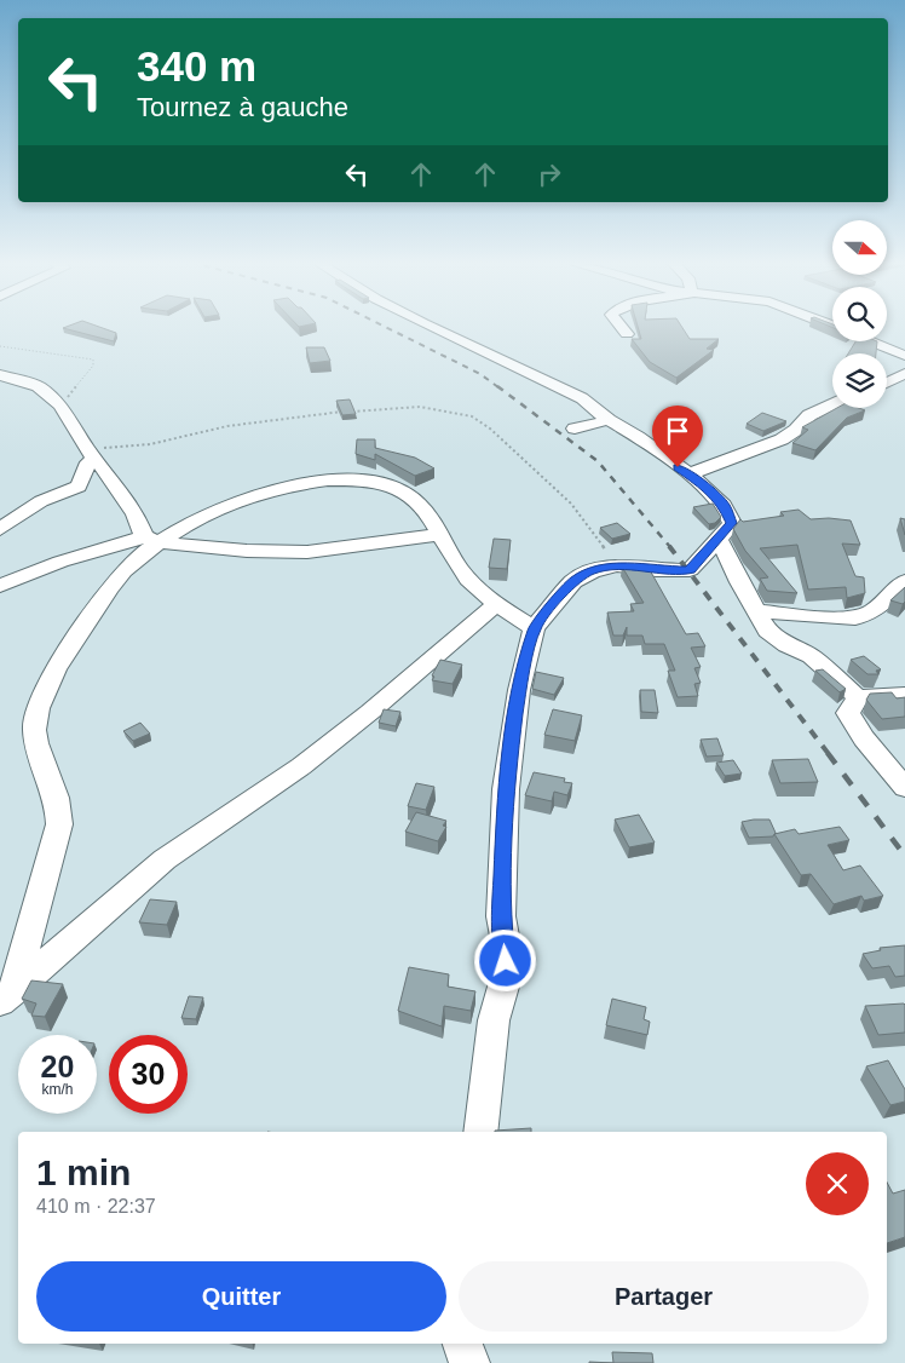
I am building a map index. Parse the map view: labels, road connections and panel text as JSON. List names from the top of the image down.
{
  "north": "right",
  "page": {
    "turn": ["340 m", "Tournez à gauche"],
    "speed": "20 km/h",
    "limit": "30",
    "heading": ["1 min", "410 m · 22:37"],
    "buttons": ["Quitter", "Partager"]
  }
}
